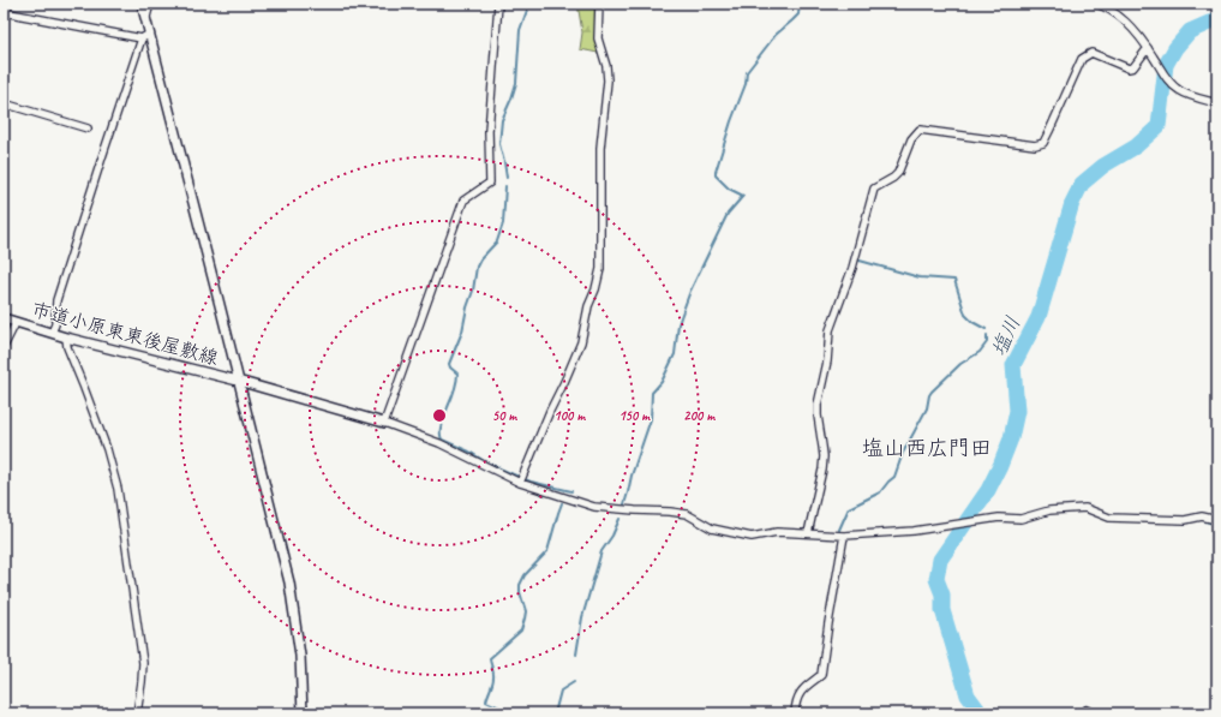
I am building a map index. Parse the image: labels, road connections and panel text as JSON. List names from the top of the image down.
{
  "streets": {
    "street": ["市道小原東東後屋敷線"]
  },
  "districts": ["塩山西広門田"],
  "water": ["塩川"],
  "rings": [
    "50 m",
    "100 m",
    "150 m",
    "200 m"
  ]
}
